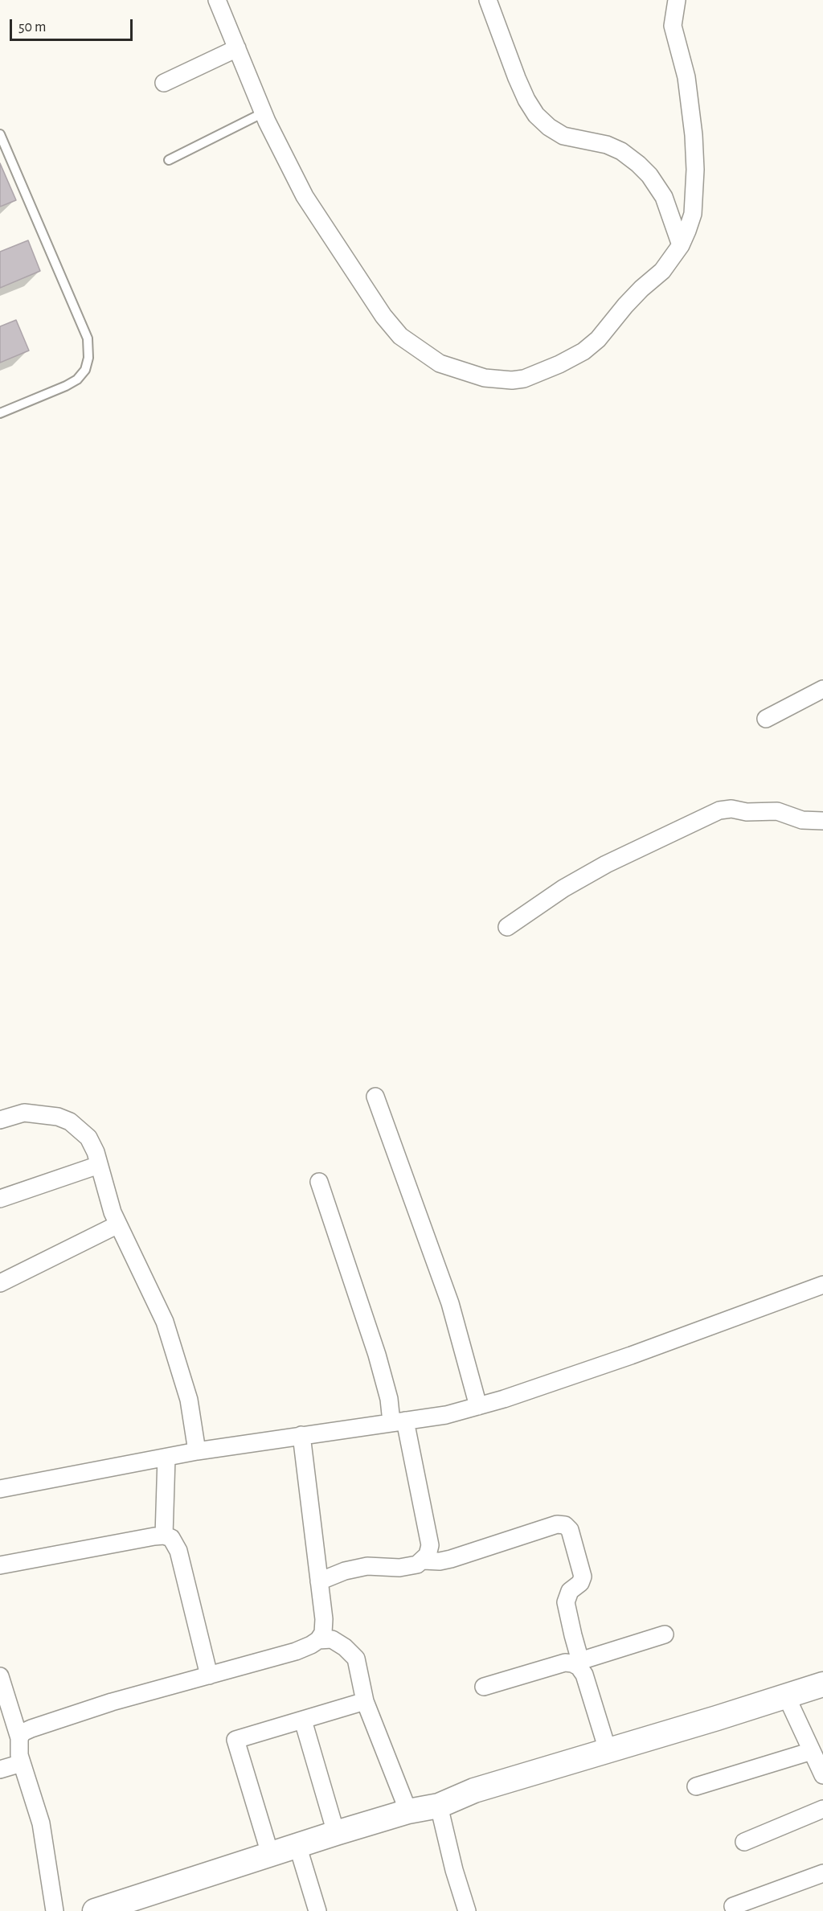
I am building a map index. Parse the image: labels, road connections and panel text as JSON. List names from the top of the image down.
{
  "scale_bar": "50 m"
}
